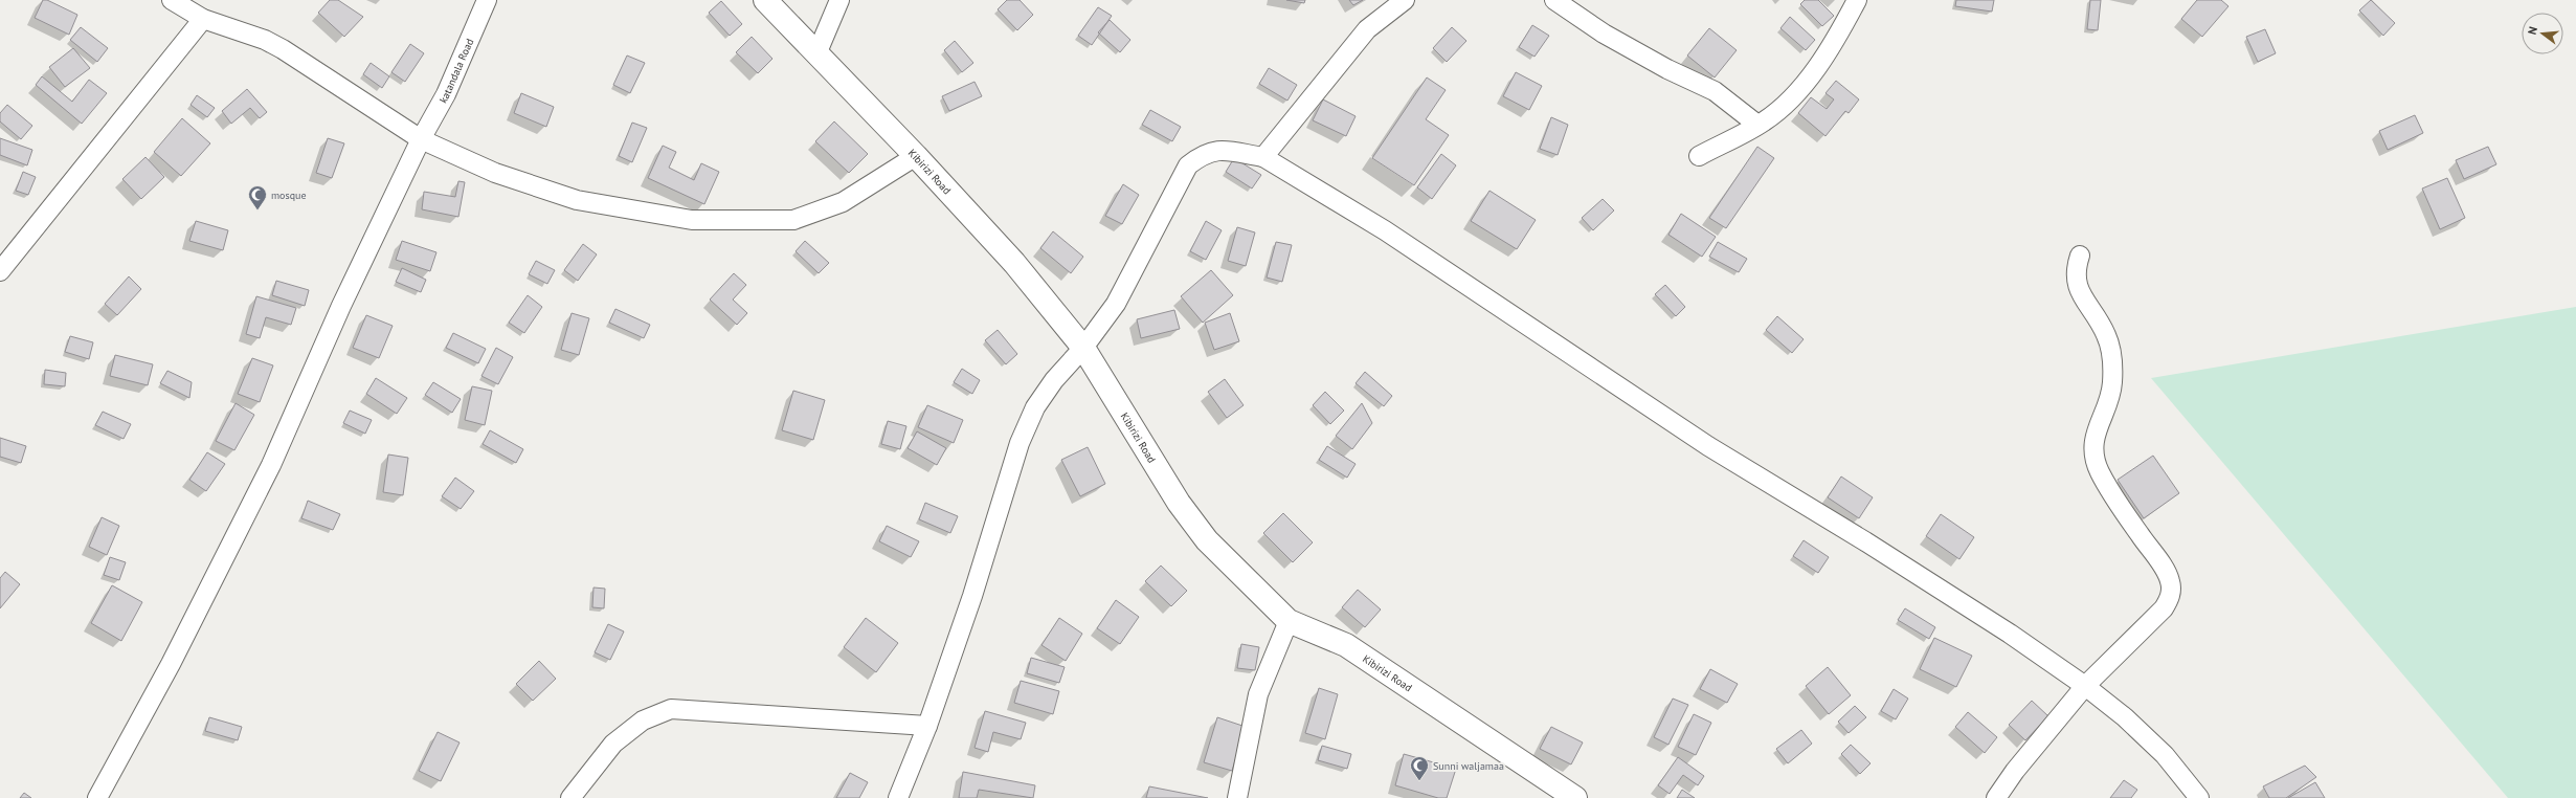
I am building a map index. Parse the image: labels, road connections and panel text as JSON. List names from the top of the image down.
{
  "streets": {
    "street": ["katandala Road", "Kibirizi Road"]
  },
  "places": {
    "mosque": ["mosque", "Sunni waljamaa"]
  },
  "north": "left"
}
